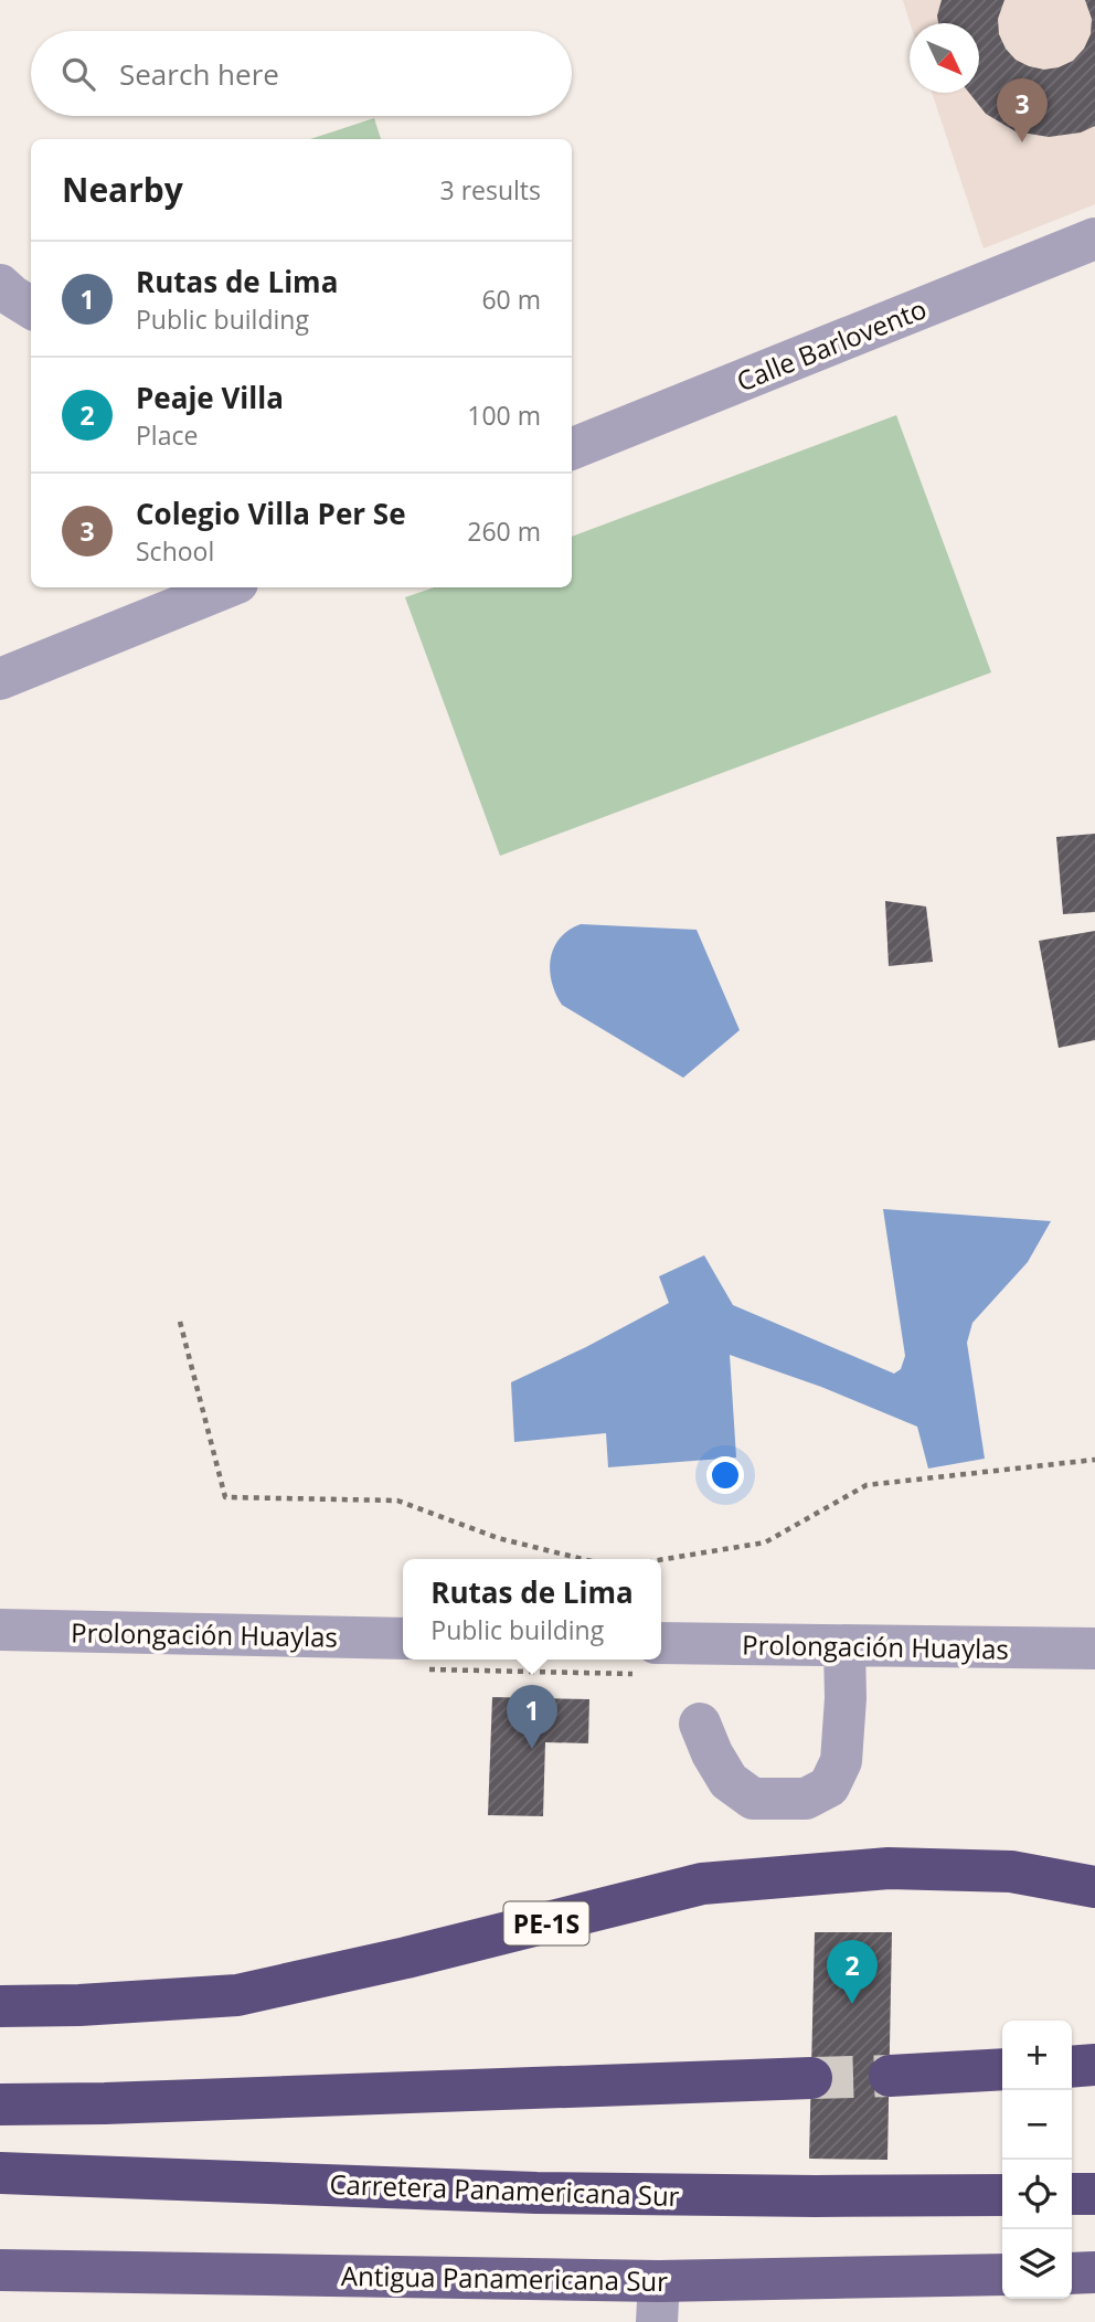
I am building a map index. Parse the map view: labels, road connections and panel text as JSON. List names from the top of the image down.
{
  "streets": {
    "highway": ["PE-1S", "Carretera Panamericana Sur"],
    "main road": ["Antigua Panamericana Sur"],
    "street": ["Calle Barlovento", "Prolongación Huaylas"]
  },
  "north": "bottom right",
  "page": {
    "search": "Search here",
    "pins": ["3", "1", "2"],
    "heading": ["Nearby", "3 results"],
    "list": [
      {
        "mark": "1",
        "name": "Rutas de Lima",
        "note": "Public building",
        "value": "60 m"
      },
      {
        "mark": "2",
        "name": "Peaje Villa",
        "note": "Place",
        "value": "100 m"
      },
      {
        "mark": "3",
        "name": "Colegio Villa Per Se",
        "note": "School",
        "value": "260 m"
      }
    ],
    "popup": ["Rutas de Lima", "Public building"],
    "map_buttons": ["+", "−"]
  }
}
